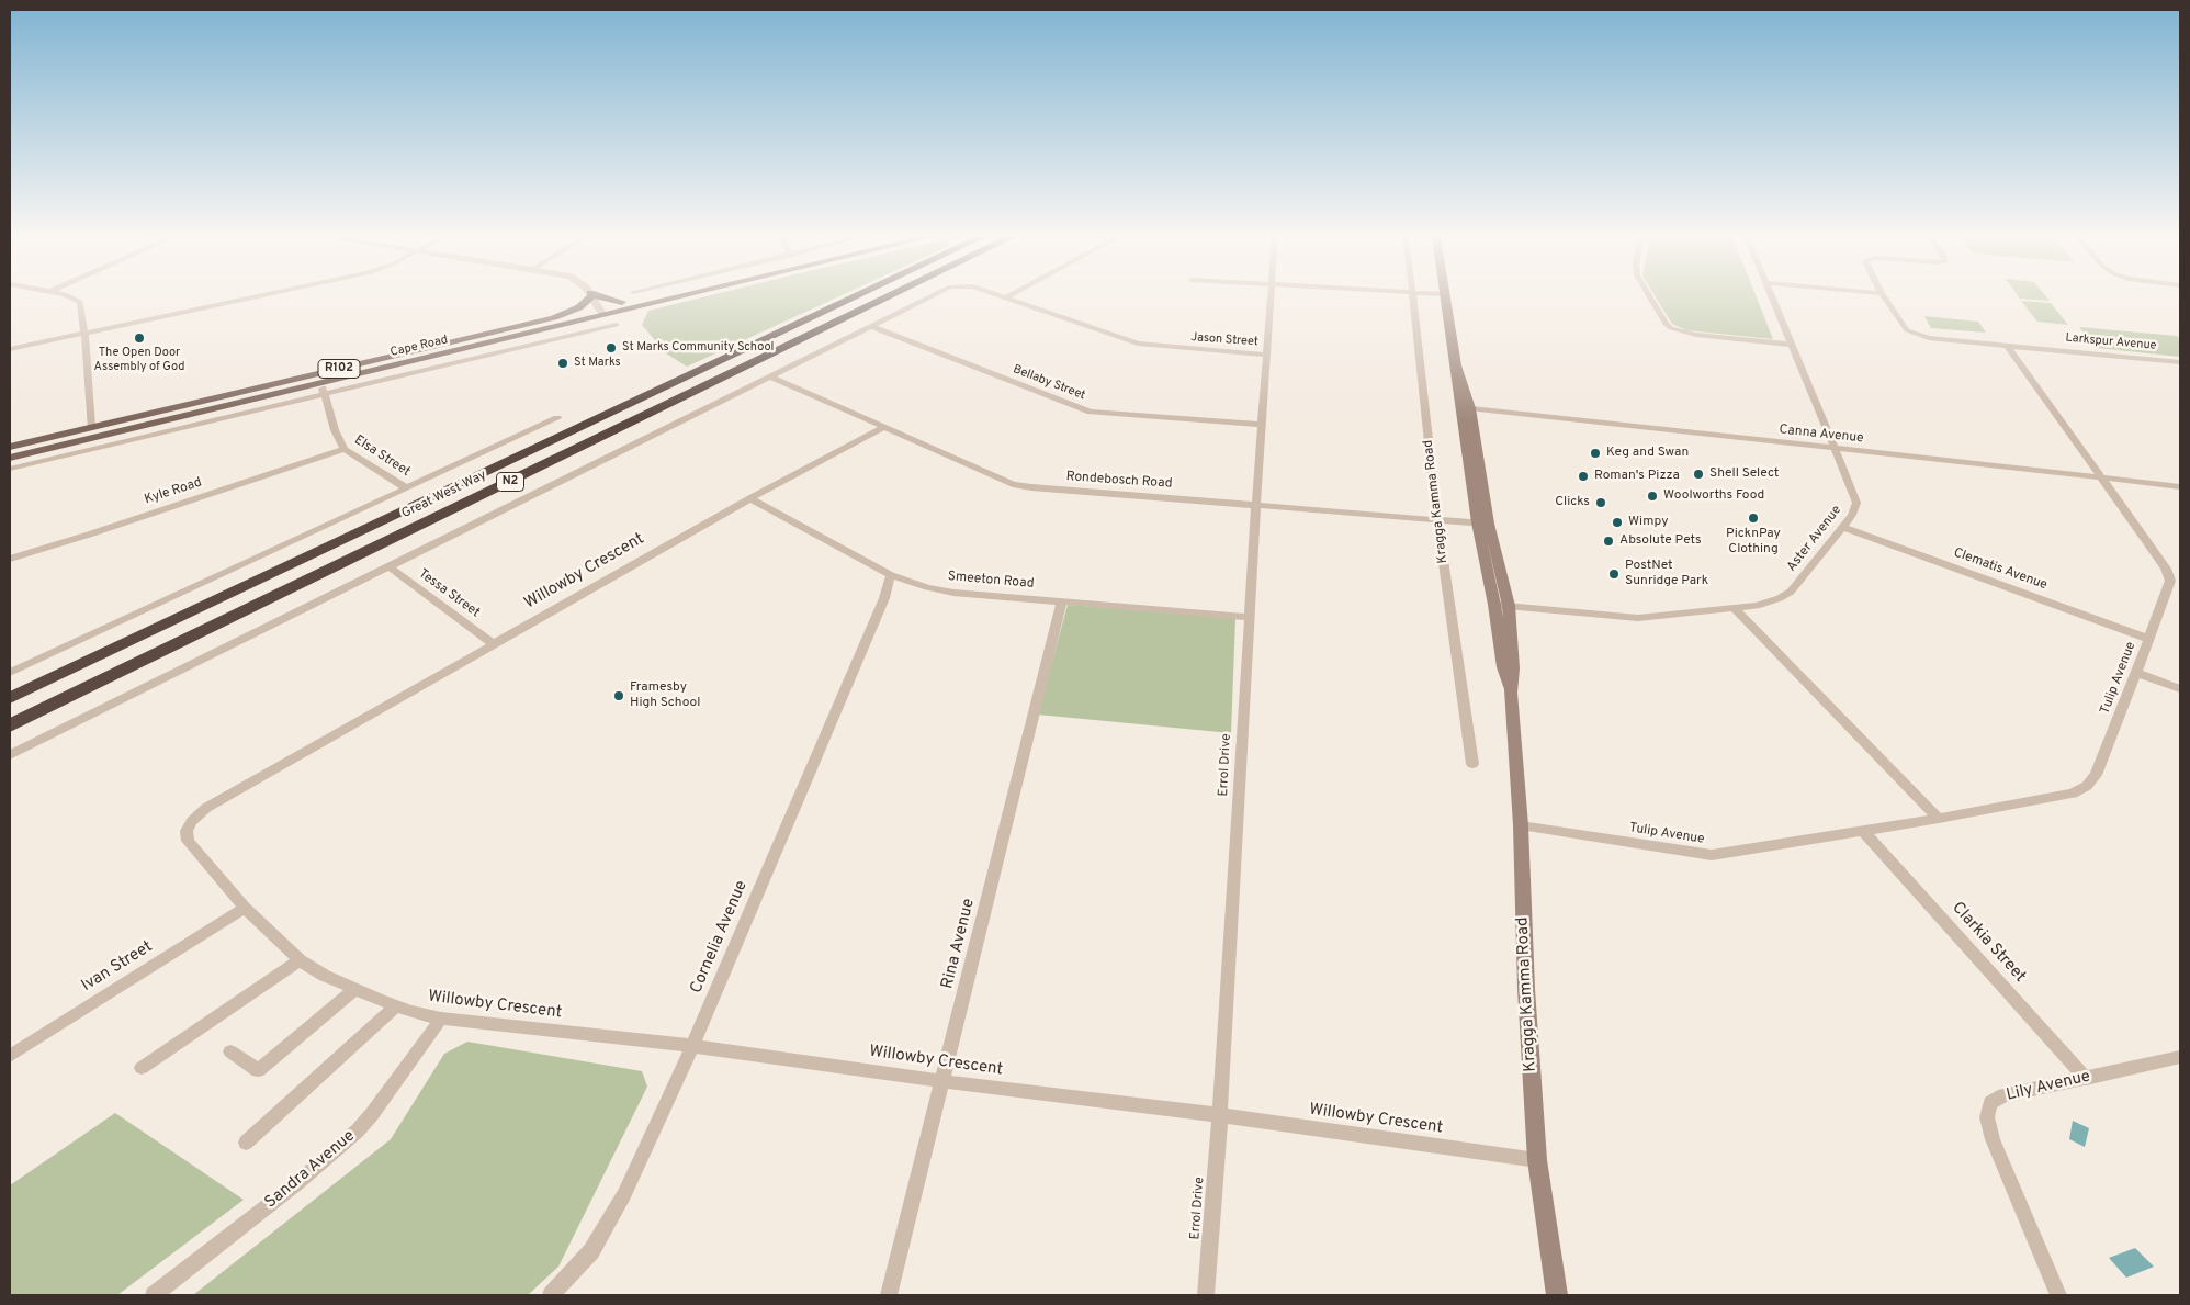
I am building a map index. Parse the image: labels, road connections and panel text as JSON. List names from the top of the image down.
{
  "streets": {
    "highway": ["N2", "Great West Way"],
    "main road": ["Cape Road", "R102", "Kragga Kamma Road"],
    "street": [
      "Jason Street",
      "Larkspur Avenue",
      "Bellaby Street",
      "Canna Avenue",
      "Elsa Street",
      "Rondebosch Road",
      "Kyle Road",
      "Aster Avenue",
      "Clematis Avenue",
      "Willowby Crescent",
      "Smeeton Road",
      "Tessa Street",
      "Tulip Avenue",
      "Errol Drive",
      "Cornelia Avenue",
      "Clarkia Street",
      "Rina Avenue",
      "Ivan Street",
      "Lily Avenue",
      "Sandra Avenue"
    ]
  },
  "crossings": [
    ["Jason Street", "Bellaby Street"],
    ["Jason Street", "Errol Drive"],
    ["Larkspur Avenue", "Tulip Avenue"],
    ["Cape Road", "Elsa Street"],
    ["Bellaby Street", "Errol Drive"],
    ["Canna Avenue", "Kragga Kamma Road"],
    ["Canna Avenue", "Aster Avenue"],
    ["Canna Avenue", "Tulip Avenue"],
    ["Elsa Street", "Kyle Road"],
    ["Elsa Street", "Great West Way"],
    ["Rondebosch Road", "Kragga Kamma Road"],
    ["Rondebosch Road", "Willowby Crescent"],
    ["Rondebosch Road", "Errol Drive"],
    ["Kragga Kamma Road", "Aster Avenue"],
    ["Kragga Kamma Road", "Willowby Crescent"],
    ["Kragga Kamma Road", "Tulip Avenue"],
    ["Aster Avenue", "Clematis Avenue"],
    ["Clematis Avenue", "Tulip Avenue"],
    ["Willowby Crescent", "Smeeton Road"],
    ["Willowby Crescent", "Tessa Street"],
    ["Willowby Crescent", "Errol Drive"],
    ["Willowby Crescent", "Cornelia Avenue"],
    ["Willowby Crescent", "Rina Avenue"],
    ["Willowby Crescent", "Ivan Street"],
    ["Willowby Crescent", "Sandra Avenue"],
    ["Smeeton Road", "Errol Drive"],
    ["Smeeton Road", "Cornelia Avenue"],
    ["Smeeton Road", "Rina Avenue"],
    ["Tulip Avenue", "Clarkia Street"],
    ["Clarkia Street", "Lily Avenue"]
  ],
  "places": [
    "The Open Door Assembly of God",
    "St Marks Community School",
    "St Marks",
    "Keg and Swan",
    "Shell Select",
    "Roman's Pizza",
    "Woolworths Food",
    "Clicks",
    "PicknPay Clothing",
    "Wimpy",
    "Absolute Pets",
    "PostNet Sunridge Park",
    "Framesby High School"
  ]
}
